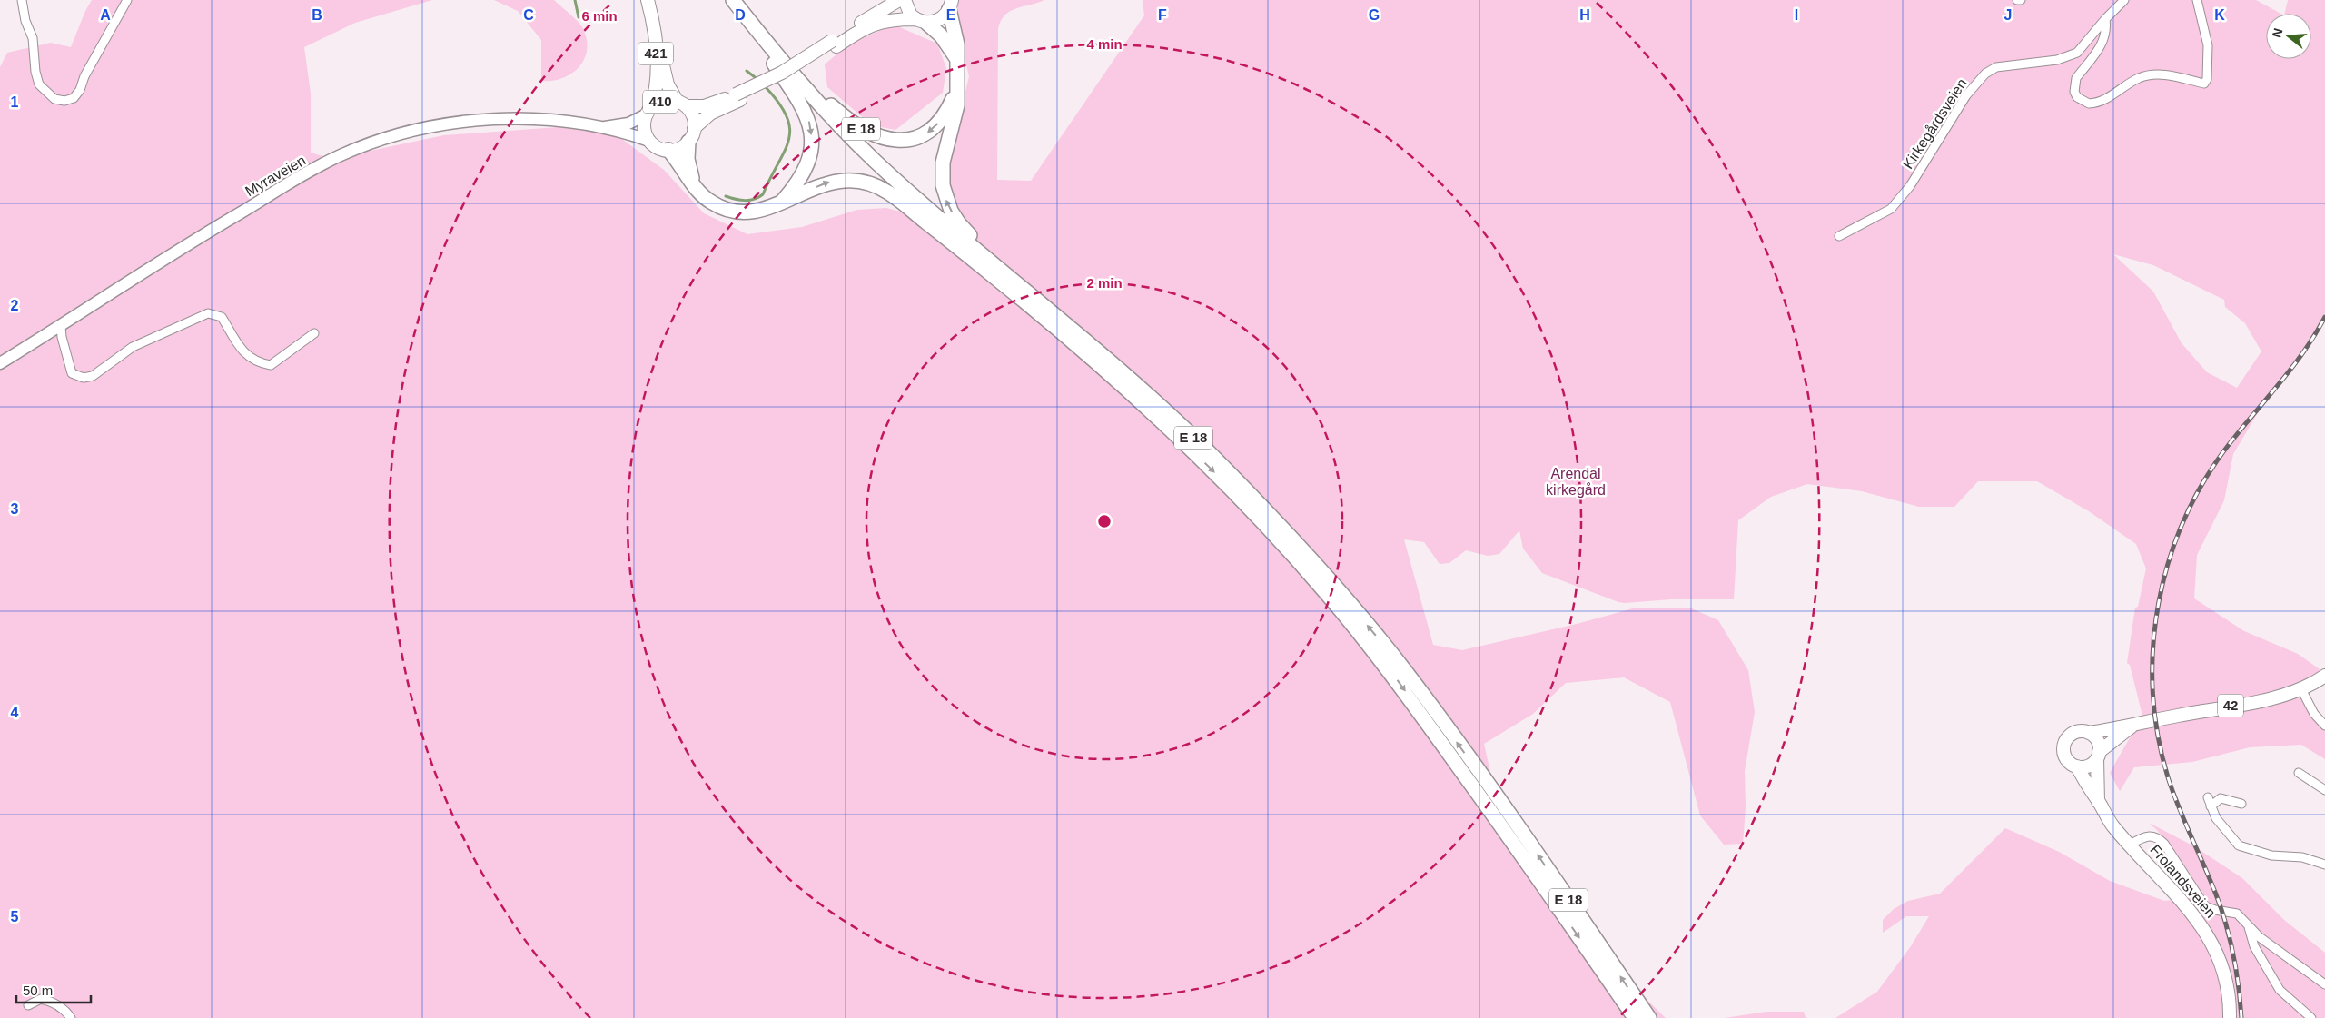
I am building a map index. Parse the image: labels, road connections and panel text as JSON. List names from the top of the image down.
{
  "streets": {
    "highway": ["E 18"],
    "main road": [
      "421",
      "410",
      "Myraveien",
      "42",
      "Frolandsveien"
    ],
    "street": ["Kirkegårdsveien"]
  },
  "crossings": [
    ["421", "410"],
    ["421", "E 18"],
    ["421", "Myraveien"],
    ["410", "E 18"],
    ["410", "Myraveien"],
    ["E 18", "Myraveien"],
    ["42", "Frolandsveien"]
  ],
  "parks": ["Arendal kirkegård"],
  "scale_bar": "50 m",
  "north": "left",
  "grid": {
    "columns": [
      "A",
      "B",
      "C",
      "D",
      "E",
      "F",
      "G",
      "H",
      "I",
      "J",
      "K"
    ],
    "rows": [
      "1",
      "2",
      "3",
      "4",
      "5"
    ]
  },
  "rings": ["6 min", "4 min", "2 min"]
}
